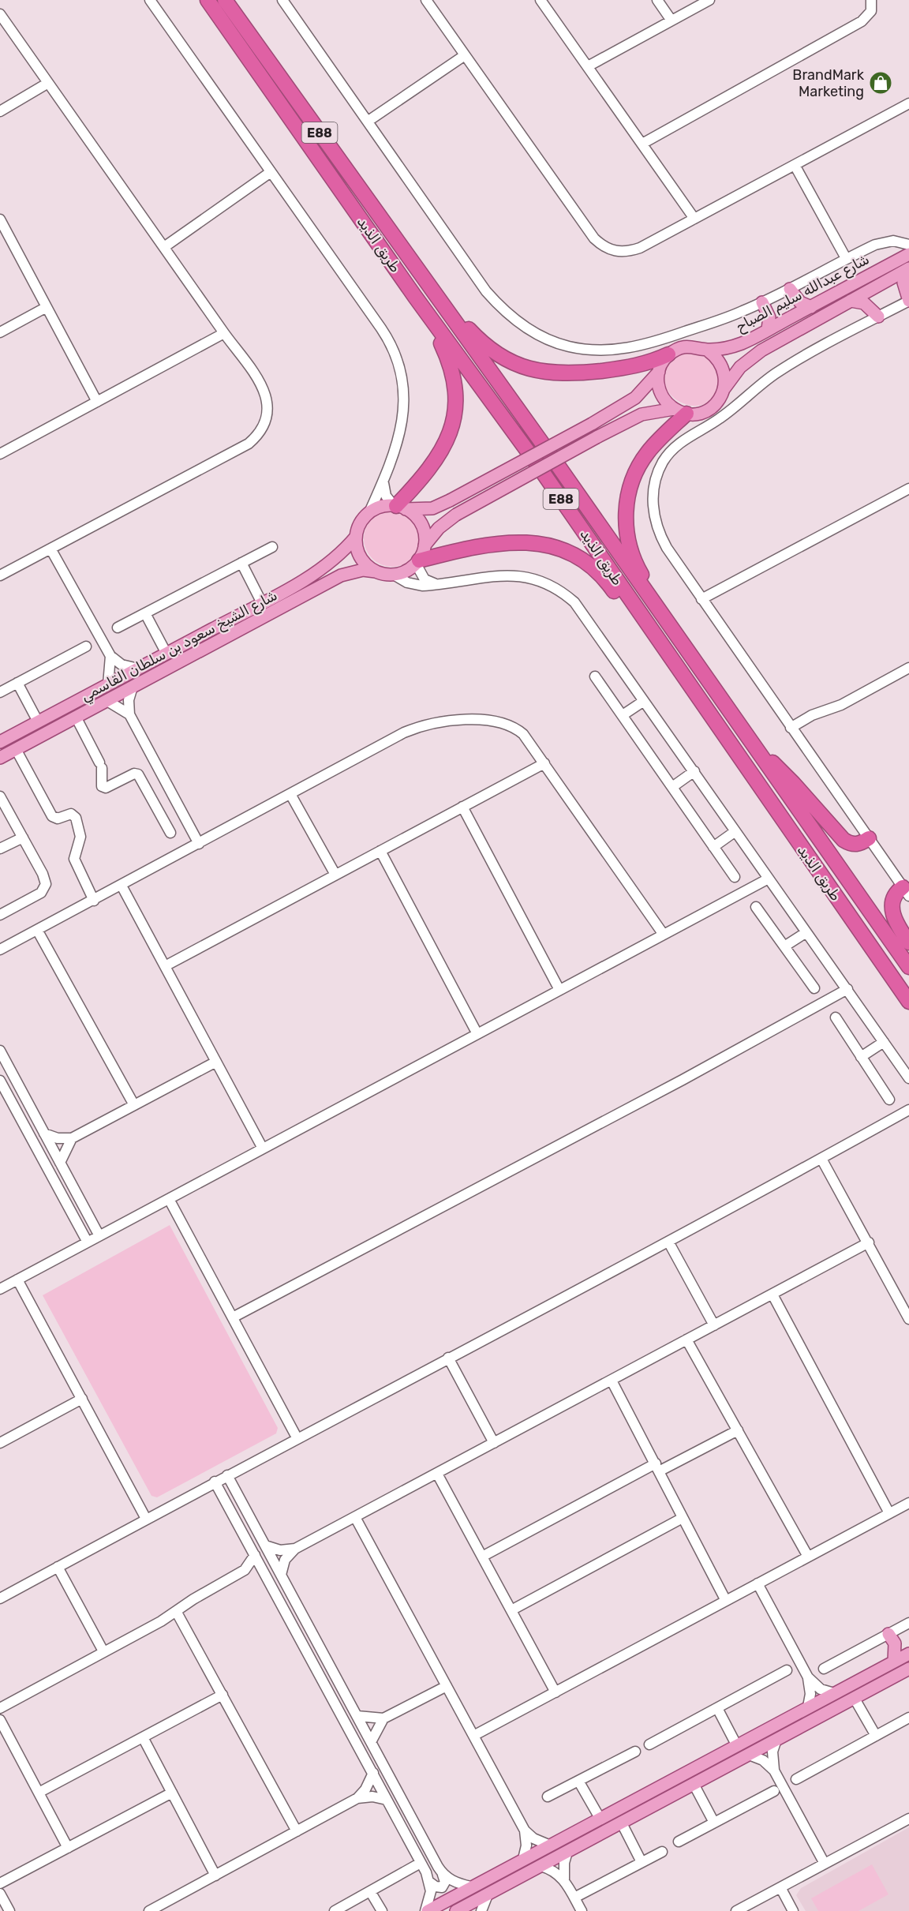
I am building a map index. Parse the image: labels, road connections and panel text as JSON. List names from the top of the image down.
{
  "streets": {
    "highway": ["E88", "طريق الذيد"],
    "main road": ["شارع عبدالله سليم الصباح", "شارع الشيخ سعود بن سلطان القاسمي"]
  },
  "places": {
    "shop": ["BrandMark Marketing"]
  }
}
